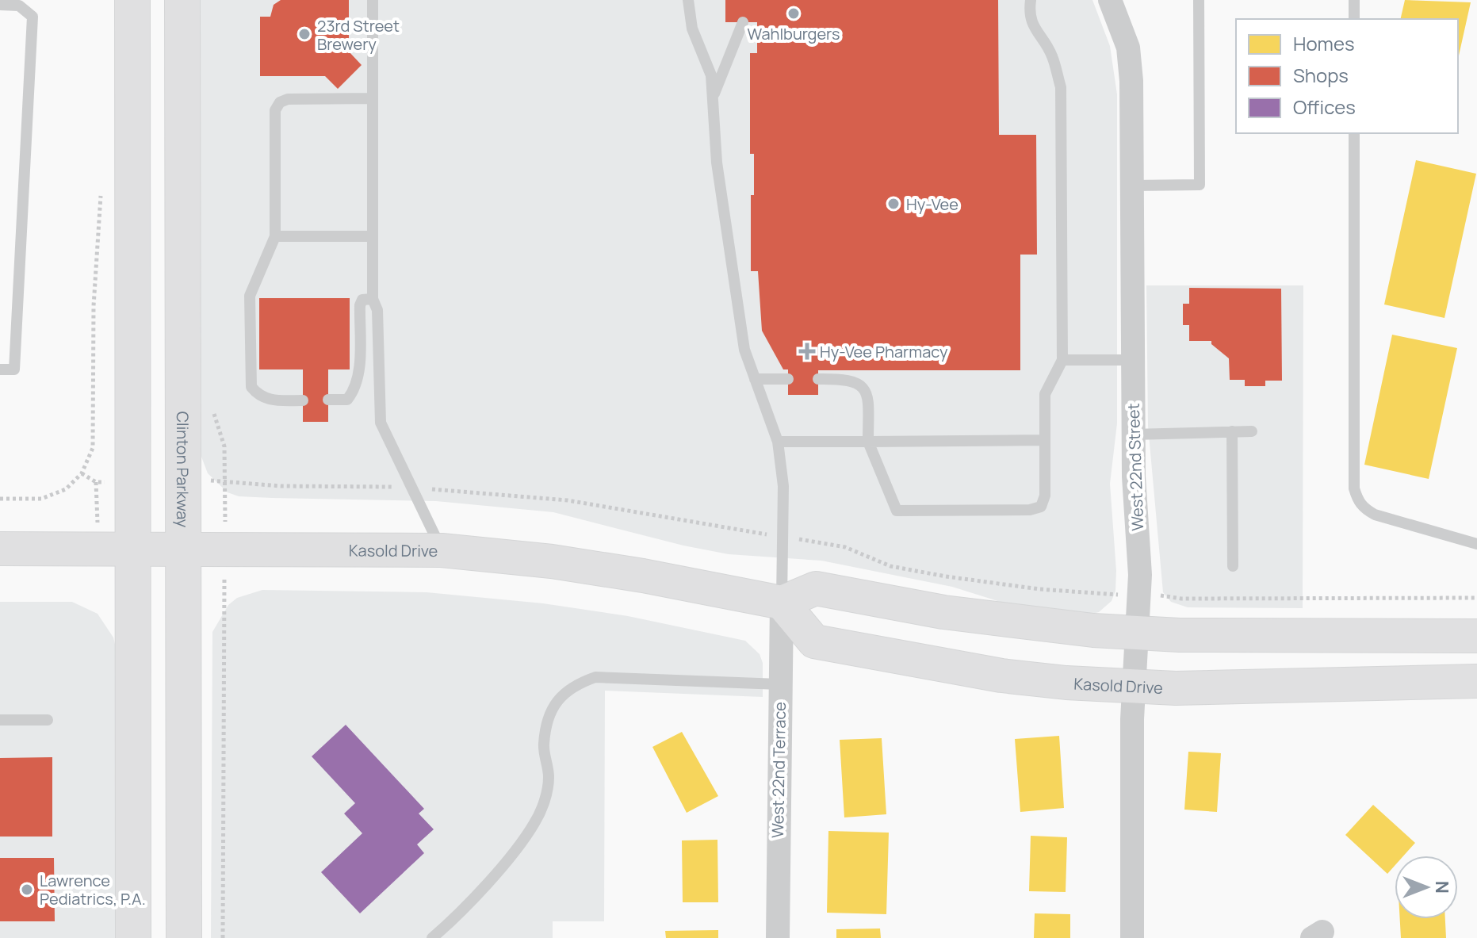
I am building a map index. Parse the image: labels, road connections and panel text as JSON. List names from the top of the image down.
{
  "streets": {
    "main road": ["Clinton Parkway", "Kasold Drive"],
    "street": ["West 22nd Street", "West 22nd Terrace"]
  },
  "crossings": [
    ["West 22nd Street", "Kasold Drive"],
    ["Clinton Parkway", "Kasold Drive"],
    ["Kasold Drive", "West 22nd Terrace"]
  ],
  "places": {
    "other": [
      "Wahlburgers",
      "23rd Street Brewery",
      "Hy-Vee",
      "Lawrence Pediatrics, P.A."
    ],
    "health": ["Hy-Vee Pharmacy"]
  },
  "legend": ["Homes", "Shops", "Offices"],
  "north": "right"
}
